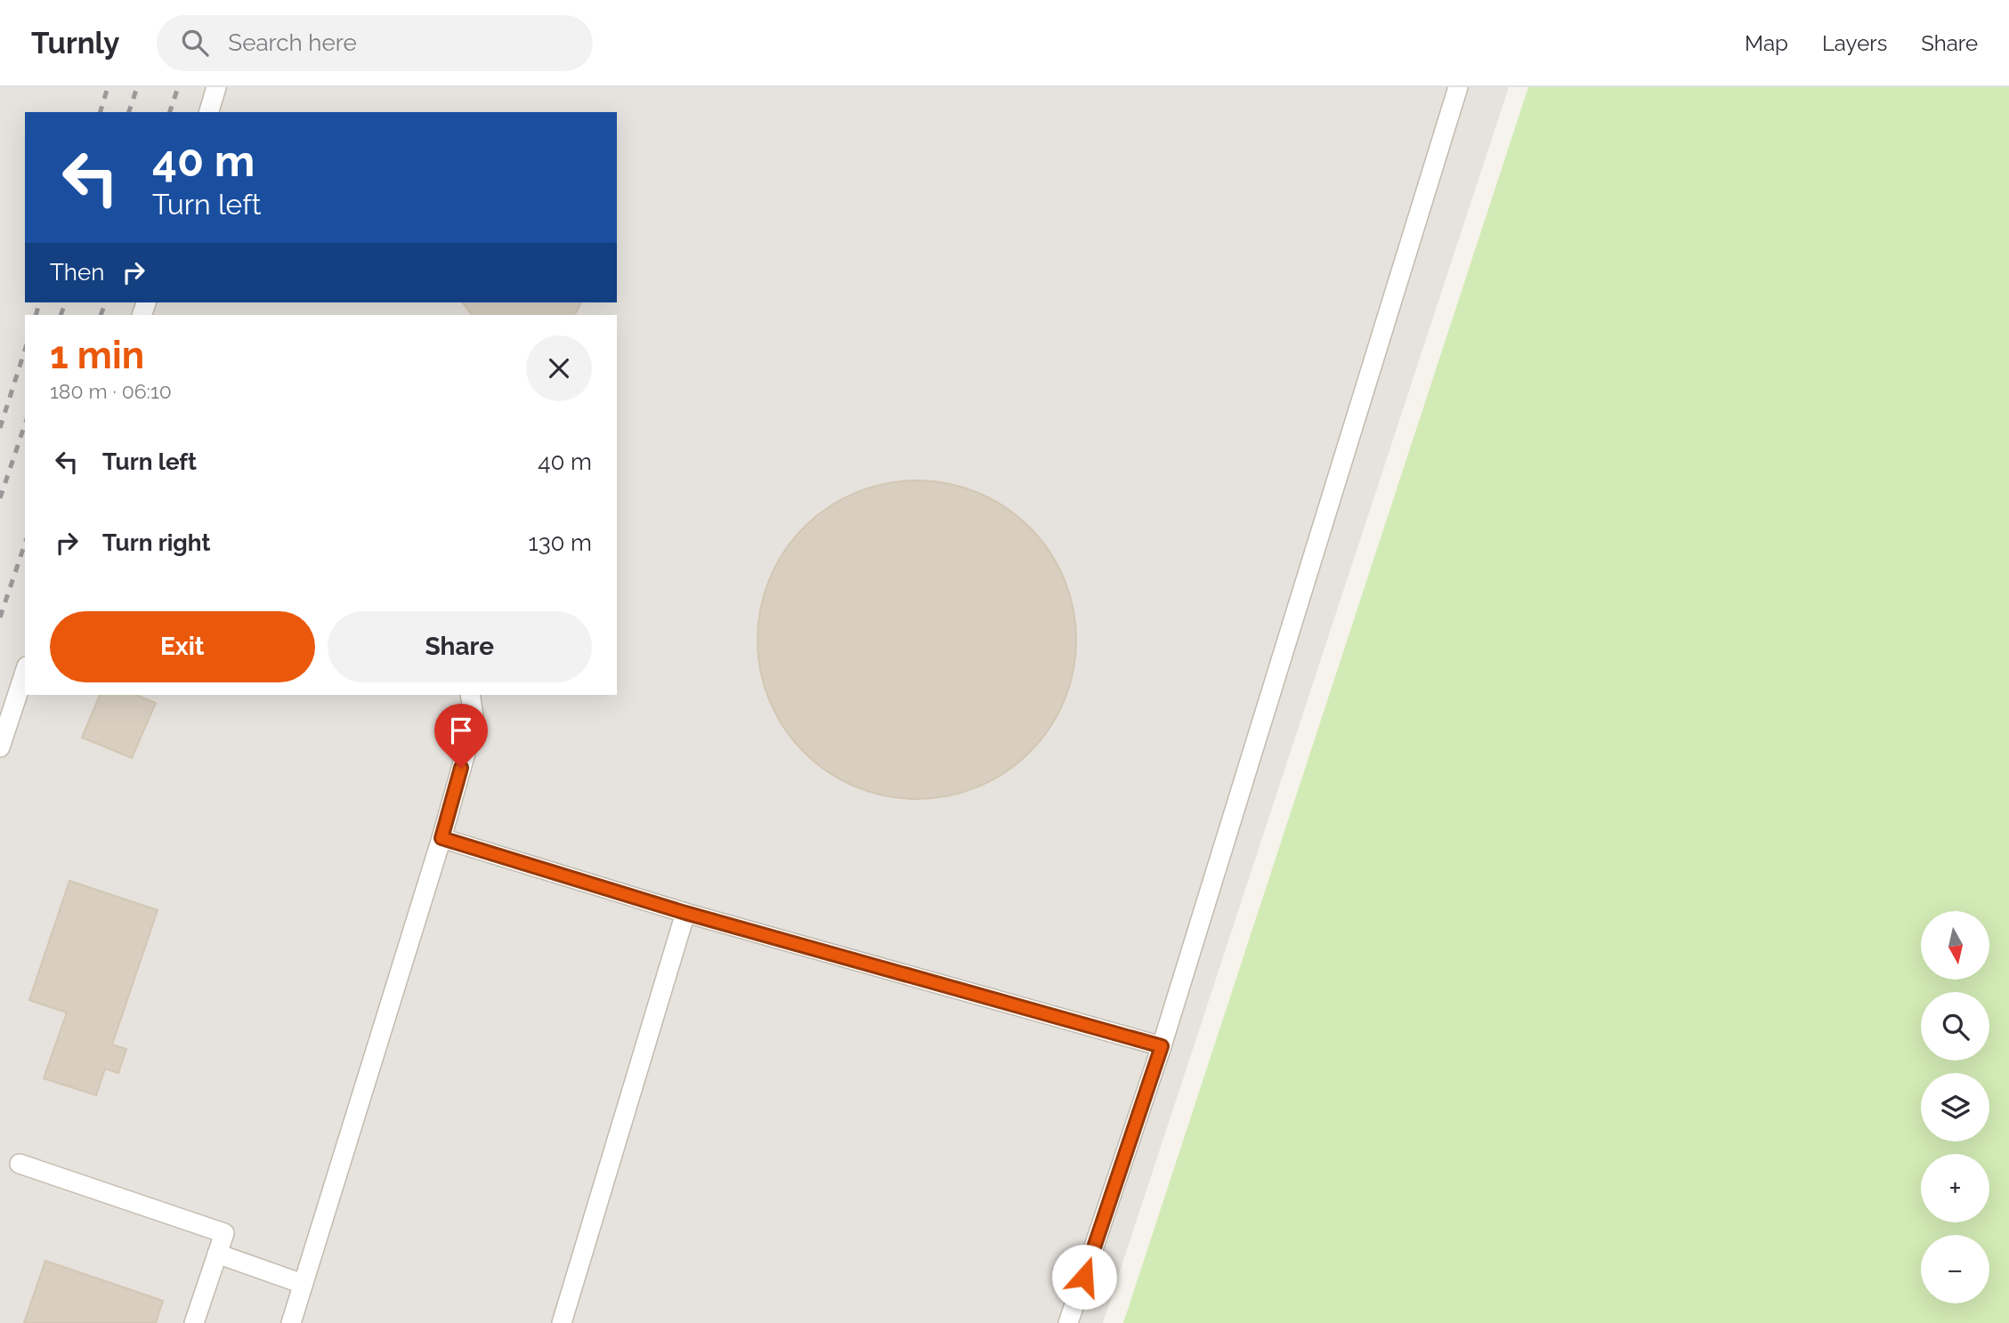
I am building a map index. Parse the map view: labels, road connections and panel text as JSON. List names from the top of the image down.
{
  "north": "bottom",
  "page": {
    "header": "Turnly",
    "search": "Search here",
    "nav": ["Map", "Layers", "Share"],
    "turn": ["40 m", "Turn left"],
    "then": "Then",
    "heading": ["1 min", "180 m · 06:10"],
    "list": [
      {
        "name": "Turn left",
        "value": "40 m"
      },
      {
        "name": "Turn right",
        "value": "130 m"
      }
    ],
    "buttons": ["Exit", "Share"],
    "map_buttons": ["+", "−"]
  }
}
